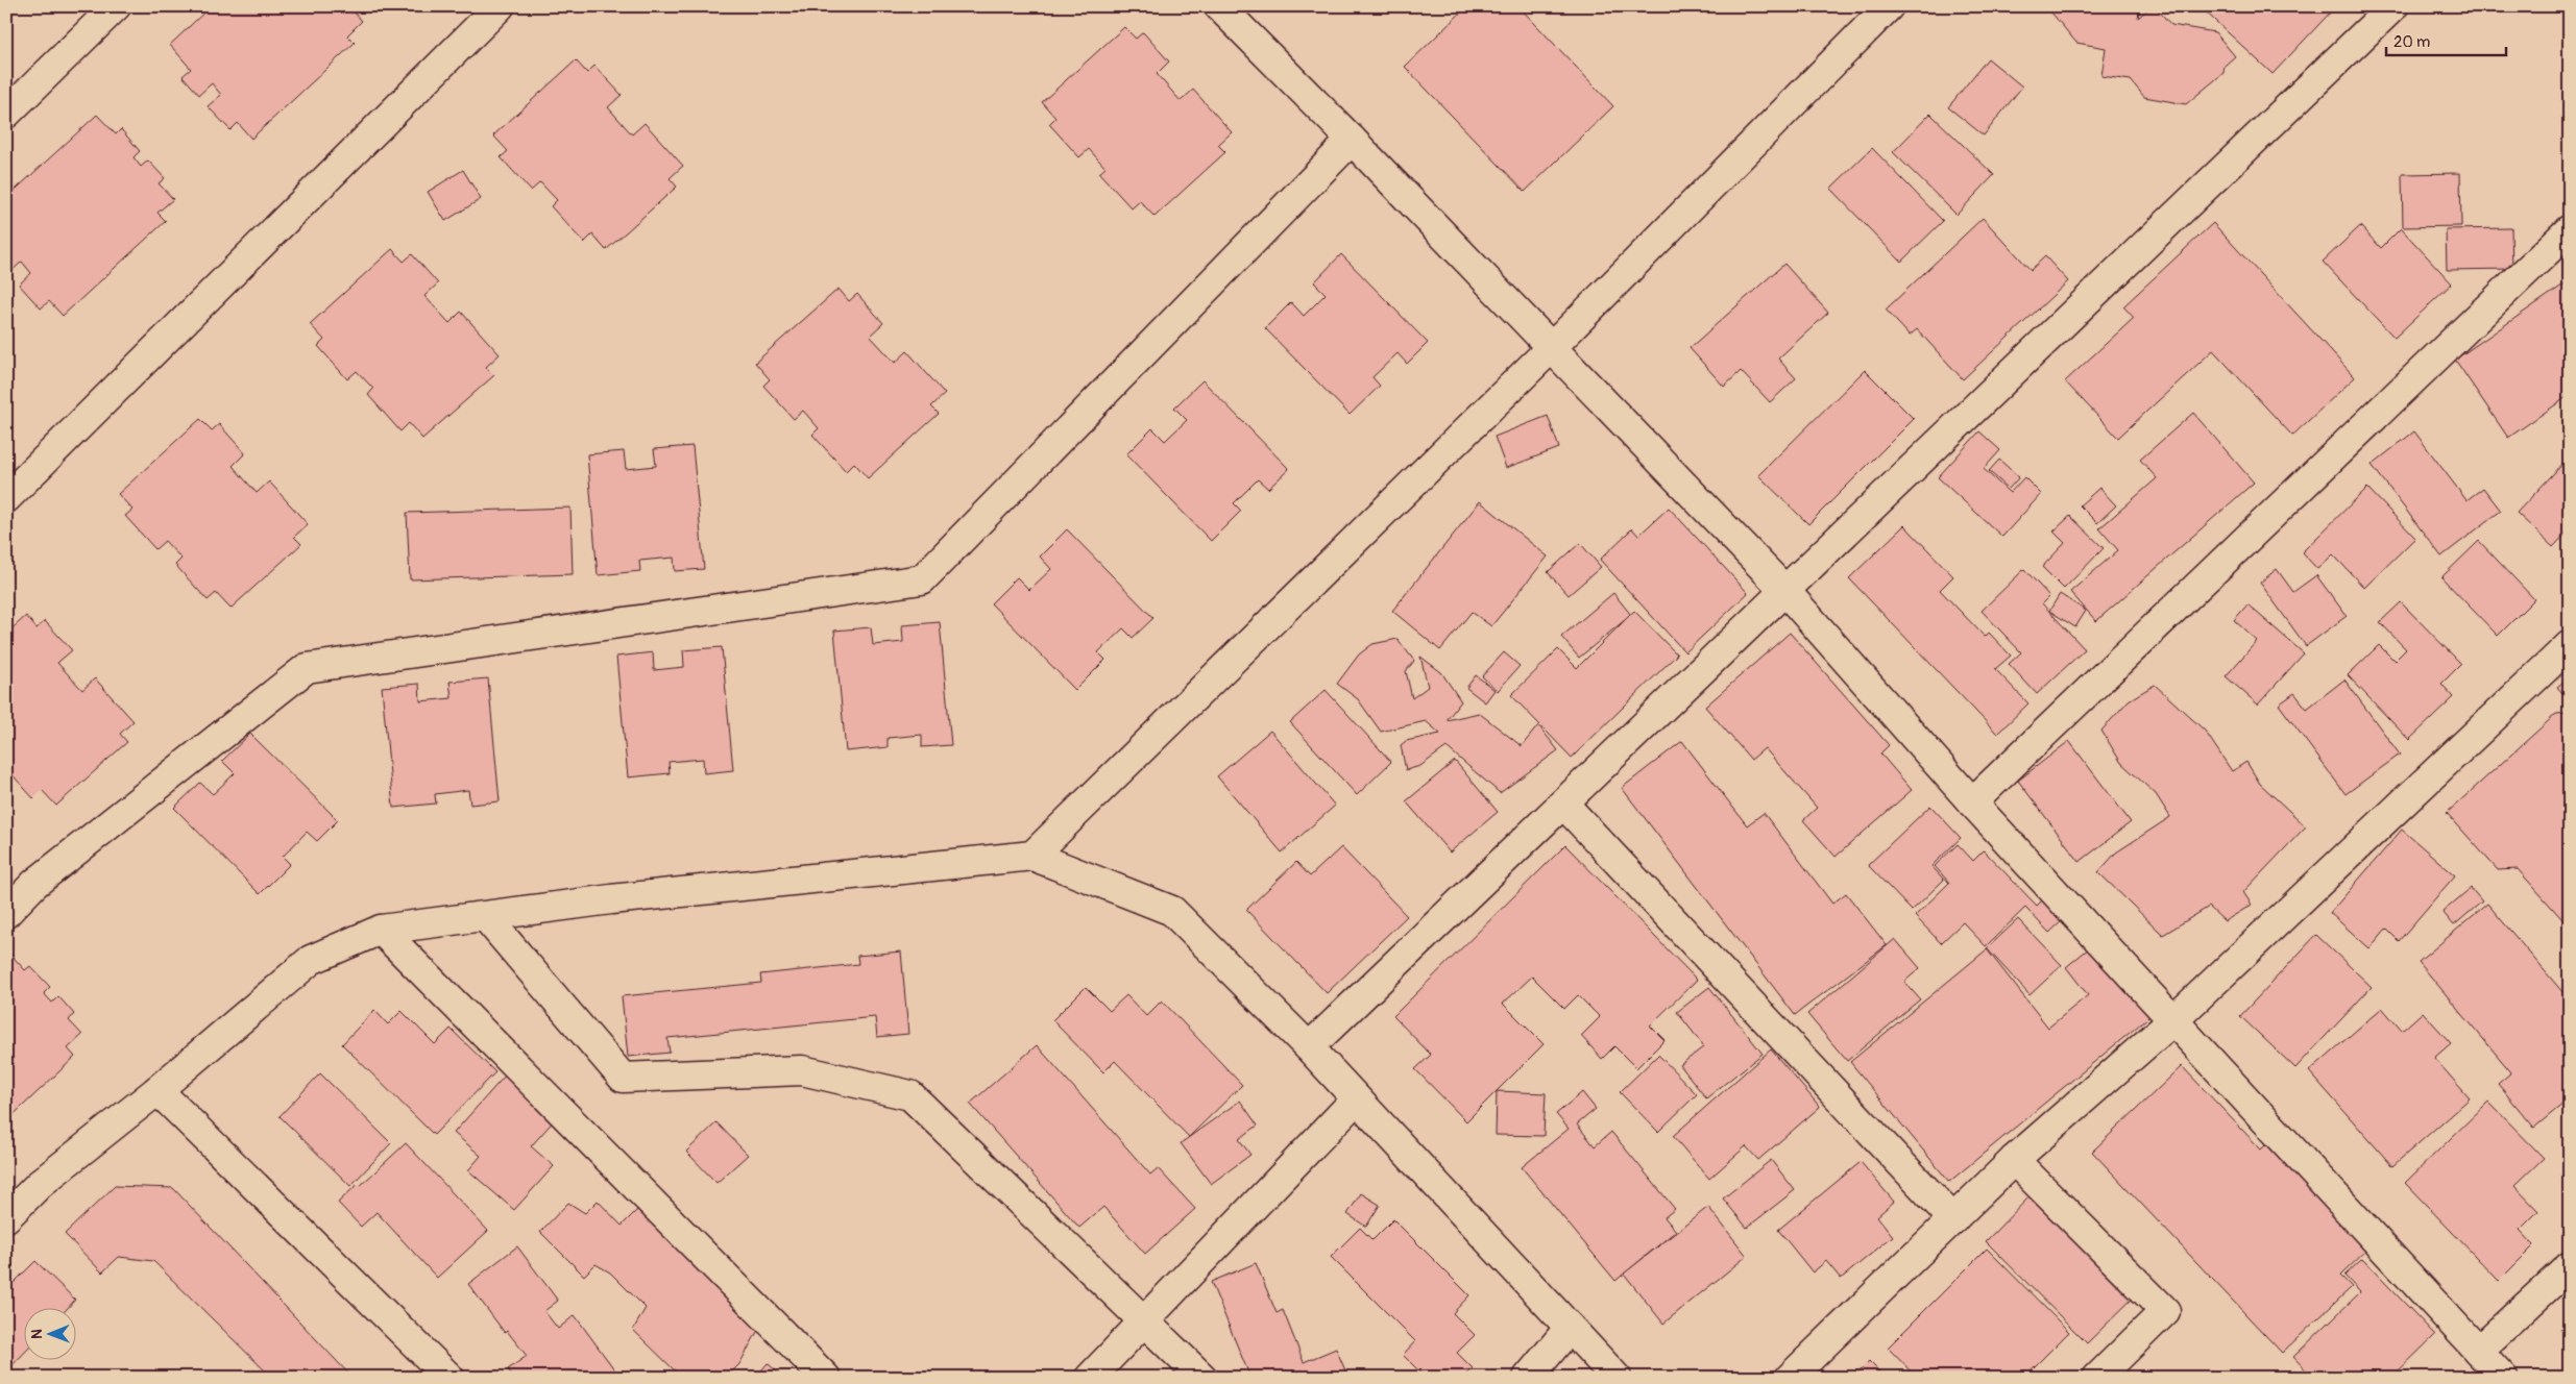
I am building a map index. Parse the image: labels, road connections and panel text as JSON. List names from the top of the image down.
{
  "scale_bar": "20 m",
  "north": "left"
}
